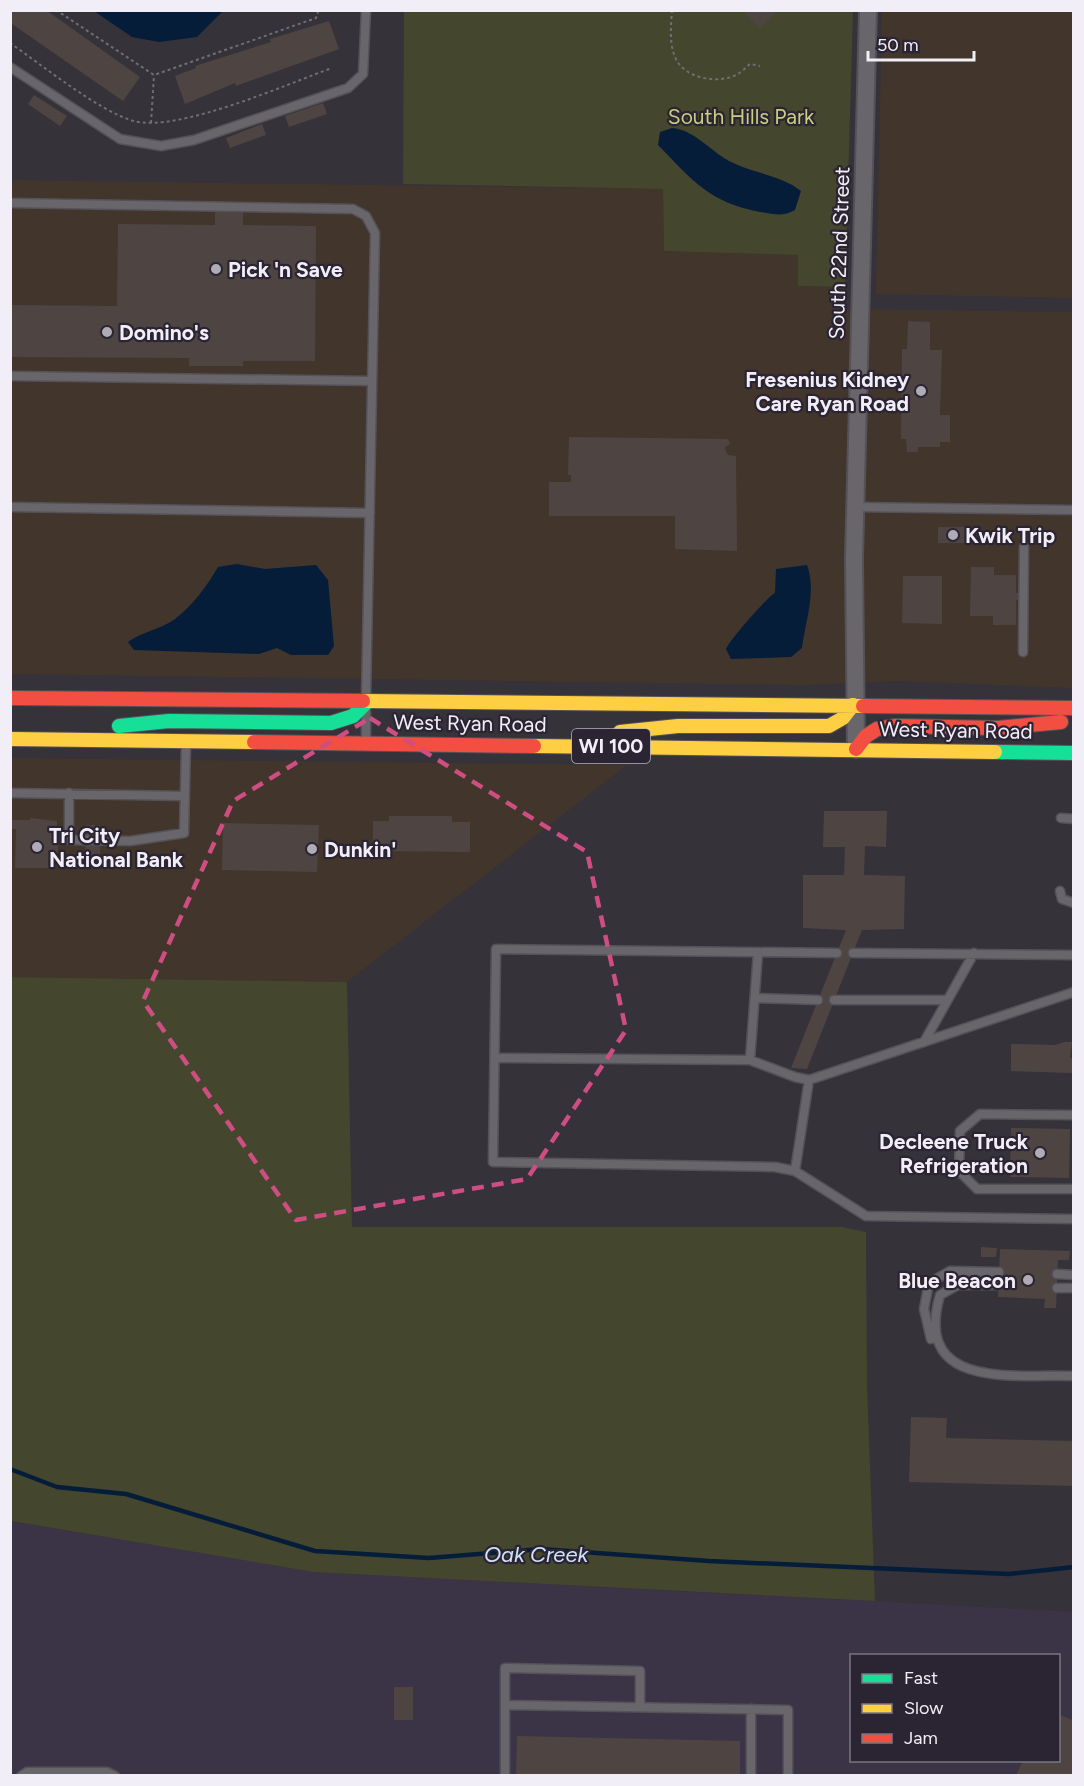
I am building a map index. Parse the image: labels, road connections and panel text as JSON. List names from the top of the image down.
{
  "streets": {
    "main road": ["West Ryan Road", "WI 100"],
    "street": ["South 22nd Street"]
  },
  "crossings": [
    ["South 22nd Street", "West Ryan Road"]
  ],
  "water": ["Oak Creek"],
  "parks": ["South Hills Park"],
  "places": [
    "Pick 'n Save",
    "Domino's",
    "Fresenius Kidney Care Ryan Road",
    "Kwik Trip",
    "Tri City National Bank",
    "Dunkin'",
    "Decleene Truck Refrigeration",
    "Blue Beacon"
  ],
  "legend": ["Fast", "Slow", "Jam"],
  "scale_bar": "50 m"
}
